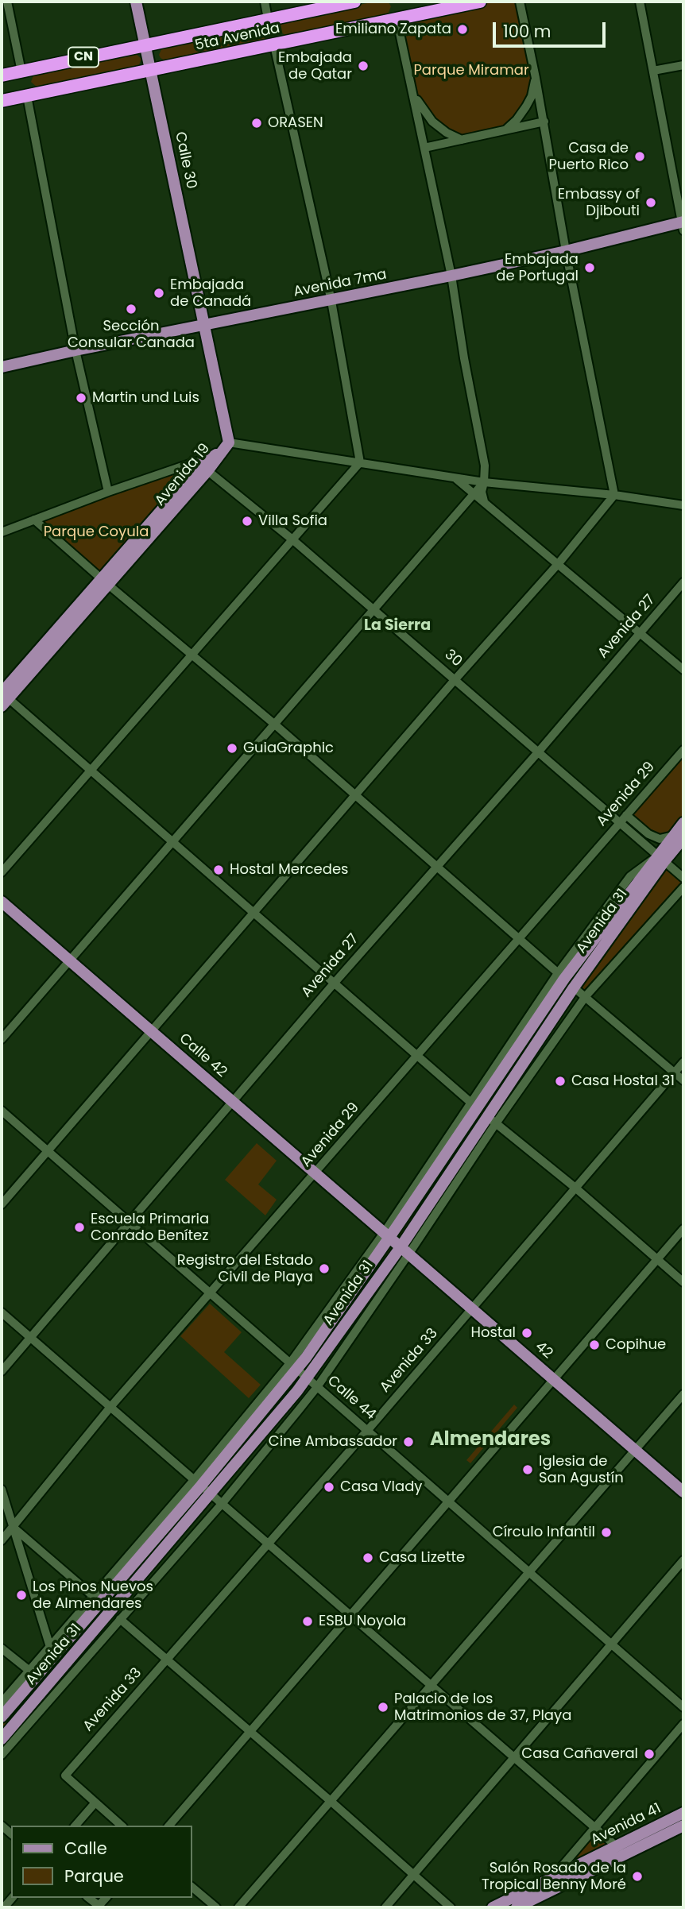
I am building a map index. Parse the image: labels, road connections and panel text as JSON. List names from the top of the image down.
{
  "streets": {
    "highway": ["5ta Avenida", "CN"],
    "main road": [
      "Calle 30",
      "Avenida 7ma",
      "Avenida 19",
      "Avenida 31",
      "Calle 42",
      "42",
      "Avenida 41"
    ],
    "street": [
      "Avenida 27",
      "30",
      "Avenida 29",
      "Avenida 33",
      "Calle 44"
    ]
  },
  "crossings": [
    ["5ta Avenida", "Calle 30"],
    ["Calle 30", "Avenida 7ma"],
    ["Avenida 19", "30"],
    ["Avenida 27", "30"],
    ["Avenida 27", "Calle 42"],
    ["Avenida 27", "Calle 44"],
    ["30", "Avenida 29"],
    ["30", "Avenida 31"],
    ["Avenida 29", "Calle 42"],
    ["Avenida 29", "Calle 44"],
    ["Avenida 31", "Calle 42"],
    ["Avenida 31", "42"],
    ["Avenida 31", "Calle 44"],
    ["Calle 42", "42"],
    ["42", "Avenida 33"],
    ["Avenida 33", "Calle 44"]
  ],
  "districts": ["La Sierra", "Almendares"],
  "parks": ["Parque Miramar", "Parque Coyula"],
  "places": [
    "Emiliano Zapata",
    "Embajada de Qatar",
    "ORASEN",
    "Casa de Puerto Rico",
    "Embassy of Djibouti",
    "Embajada de Portugal",
    "Embajada de Canadá",
    "Sección Consular Canada",
    "Martin und Luis",
    "Villa Sofia",
    "GuiaGraphic",
    "Hostal Mercedes",
    "Casa Hostal 31",
    "Escuela Primaria Conrado Benítez",
    "Registro del Estado Civil de Playa",
    "Hostal",
    "Copihue",
    "Cine Ambassador",
    "Iglesia de San Agustín",
    "Casa Vlady",
    "Círculo Infantil",
    "Casa Lizette",
    "Los Pinos Nuevos de Almendares",
    "ESBU Noyola",
    "Palacio de los Matrimonios de 37, Playa",
    "Casa Cañaveral",
    "Salón Rosado de la Tropical Benny Moré"
  ],
  "legend": ["Calle", "Parque"],
  "scale_bar": "100 m"
}
